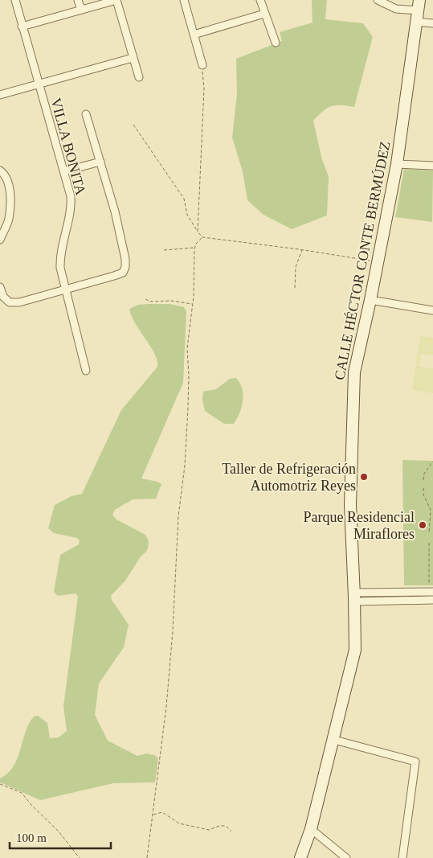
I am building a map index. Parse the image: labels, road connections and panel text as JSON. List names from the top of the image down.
{
  "streets": {
    "street": ["VILLA BONITA", "CALLE HÉCTOR CONTE BERMÚDEZ"]
  },
  "places": ["Taller de Refrigeración Automotriz Reyes", "Parque Residencial Miraflores"],
  "scale_bar": "100 m"
}
